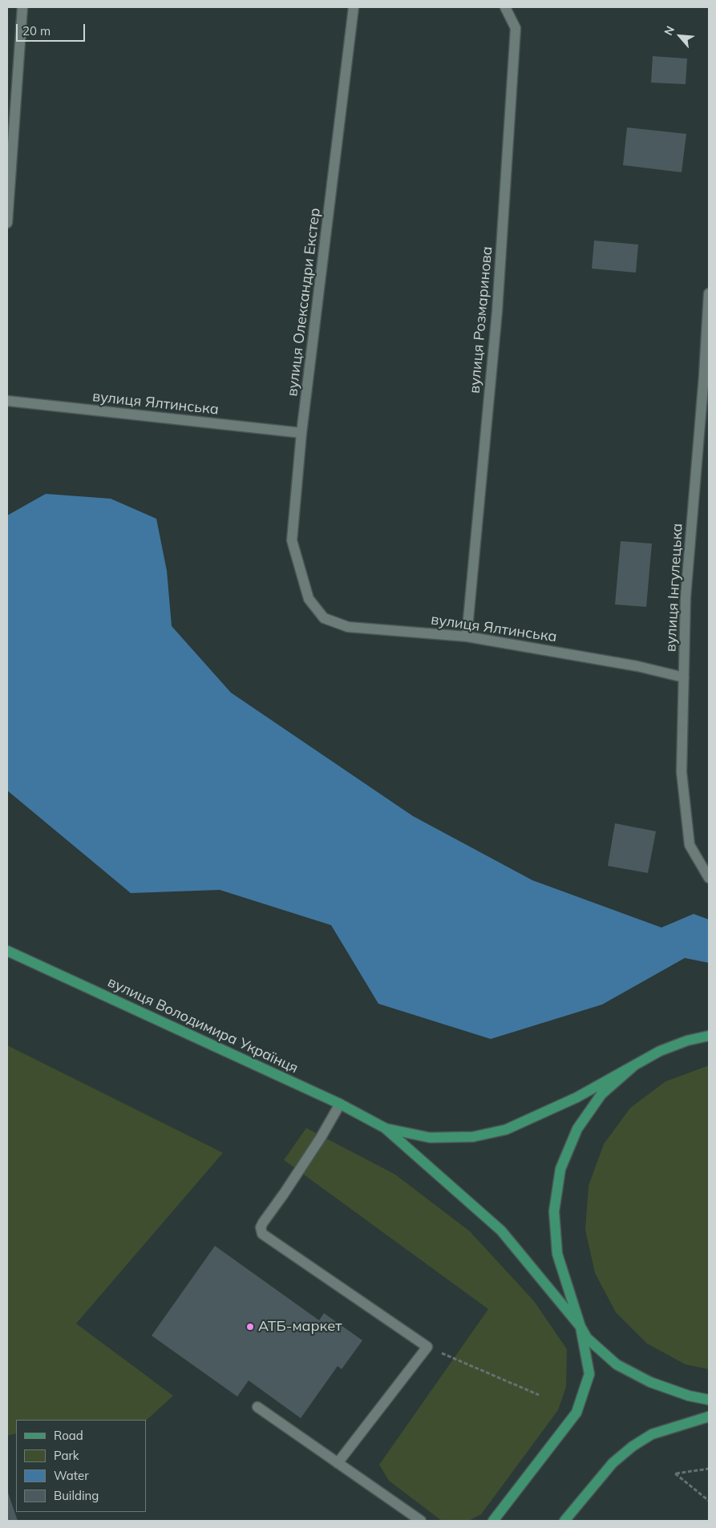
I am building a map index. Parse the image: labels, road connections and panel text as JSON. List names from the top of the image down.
{
  "streets": {
    "main road": ["вулиця Володимира Українця"],
    "street": [
      "вулиця Олександри Екстер",
      "вулиця Розмаринова",
      "вулиця Ялтинська",
      "вулиця Інгулецька"
    ]
  },
  "crossings": [
    ["вулиця Олександри Екстер", "вулиця Ялтинська"],
    ["вулиця Розмаринова", "вулиця Ялтинська"],
    ["вулиця Ялтинська", "вулиця Інгулецька"]
  ],
  "places": ["АТБ-маркет"],
  "legend": [
    "Road",
    "Park",
    "Water",
    "Building"
  ],
  "scale_bar": "20 m",
  "north": "top left"
}
